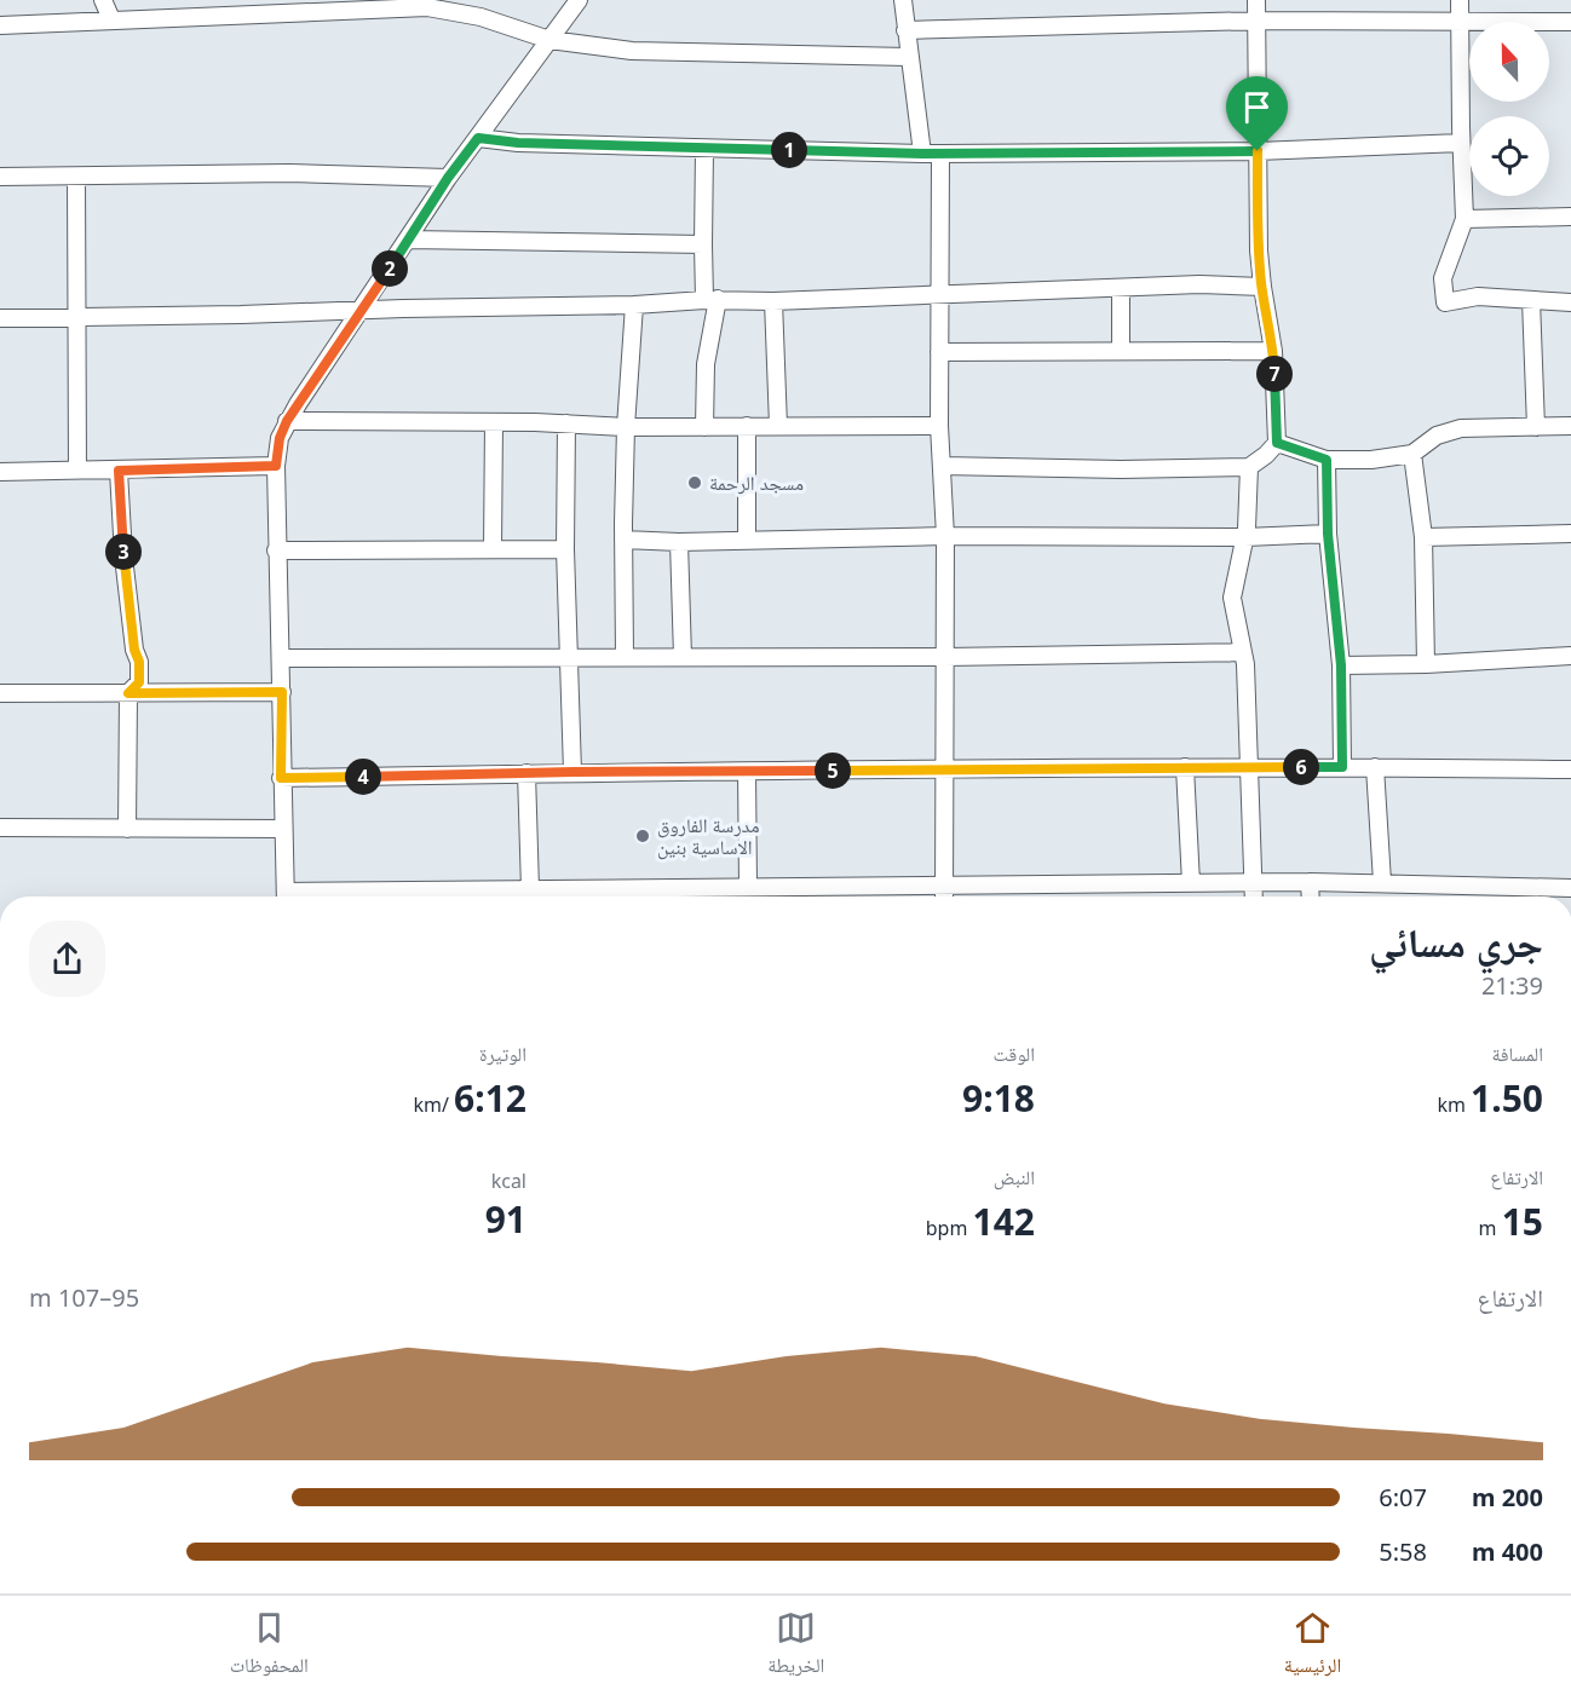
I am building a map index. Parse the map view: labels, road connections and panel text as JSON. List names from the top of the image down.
{
  "places": ["مسجد الرحمة", "مدرسة الفاروق الاساسية بنين"],
  "north": "top",
  "page": {
    "pins": [
      "1",
      "2",
      "7",
      "3",
      "6",
      "5",
      "4"
    ],
    "heading": ["جري مسائي", "21:39"],
    "stats": [
      ["المسافة", "1.50 km"],
      ["الوقت", "9:18"],
      ["الوتيرة", "6:12 /km"],
      ["الارتفاع", "15 m"],
      ["النبض", "142 bpm"],
      ["kcal", "91"]
    ],
    "chart": ["الارتفاع", "95–107 m"],
    "list": [
      {
        "name": "200 m",
        "note": "6:07"
      },
      {
        "name": "400 m",
        "note": "5:58"
      }
    ],
    "tabs": ["الرئيسية", "الخريطة", "المحفوظات"]
  }
}
